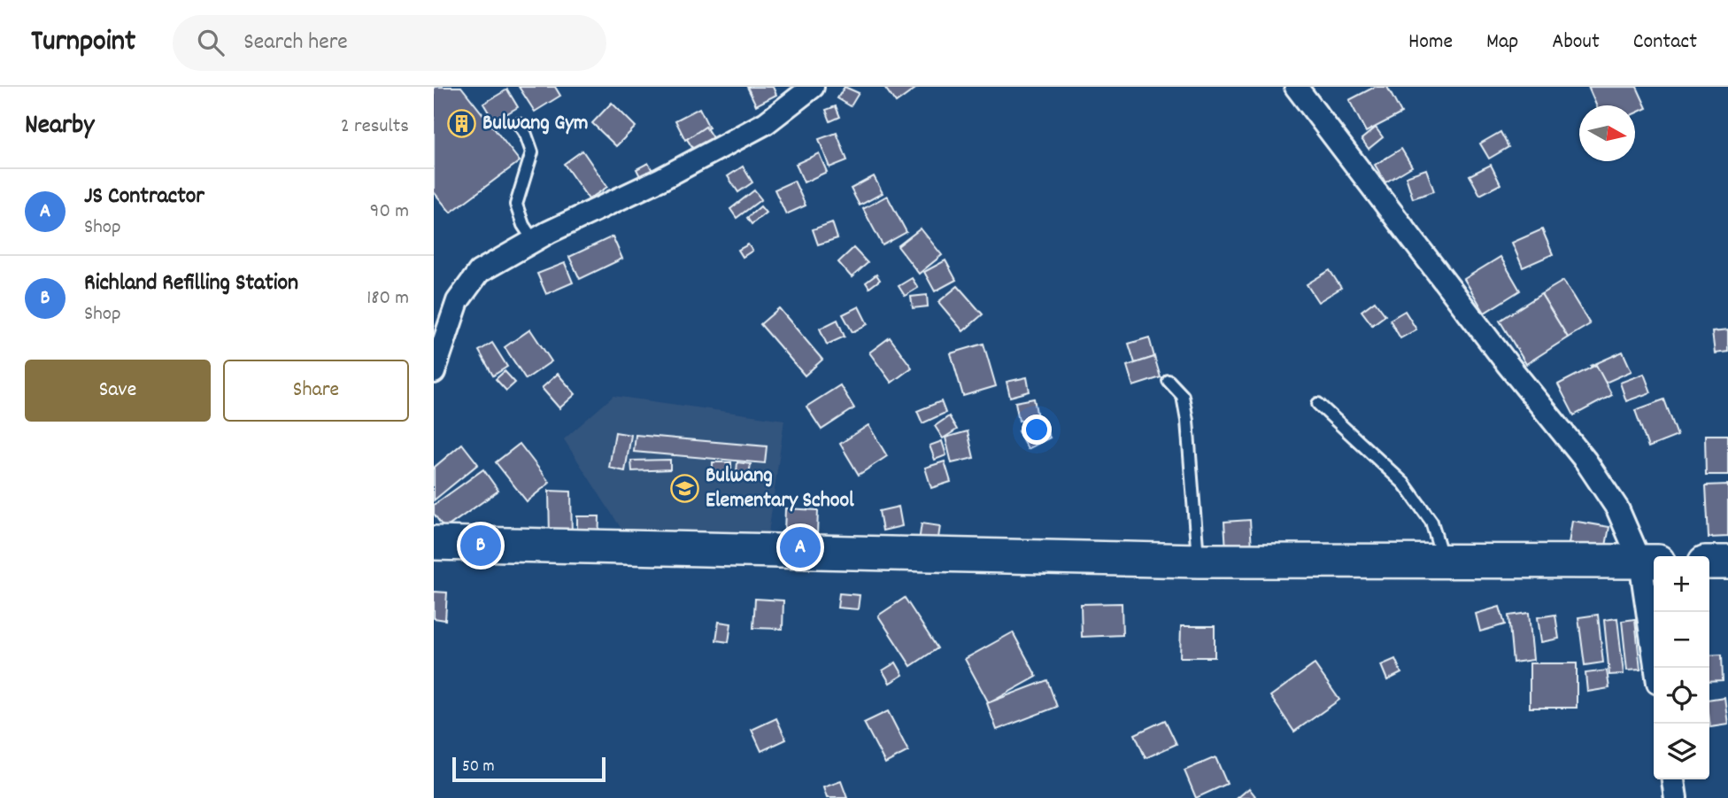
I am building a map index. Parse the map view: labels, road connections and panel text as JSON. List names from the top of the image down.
{
  "places": {
    "building": ["Bulwang Gym"],
    "school or university": ["Bulwang Elementary School"]
  },
  "scale_bar": "50 m",
  "north": "right",
  "page": {
    "header": "Turnpoint",
    "search": "Search here",
    "nav": [
      "Home",
      "Map",
      "About",
      "Contact"
    ],
    "heading": ["Nearby", "2 results"],
    "list": [
      {
        "mark": "A",
        "name": "JS Contractor",
        "note": "Shop",
        "value": "90 m"
      },
      {
        "mark": "B",
        "name": "Richland Refilling Station",
        "note": "Shop",
        "value": "180 m"
      }
    ],
    "buttons": ["Save", "Share"],
    "pins": ["B", "A"],
    "map_buttons": ["+", "−"],
    "scale": "50 m"
  }
}
